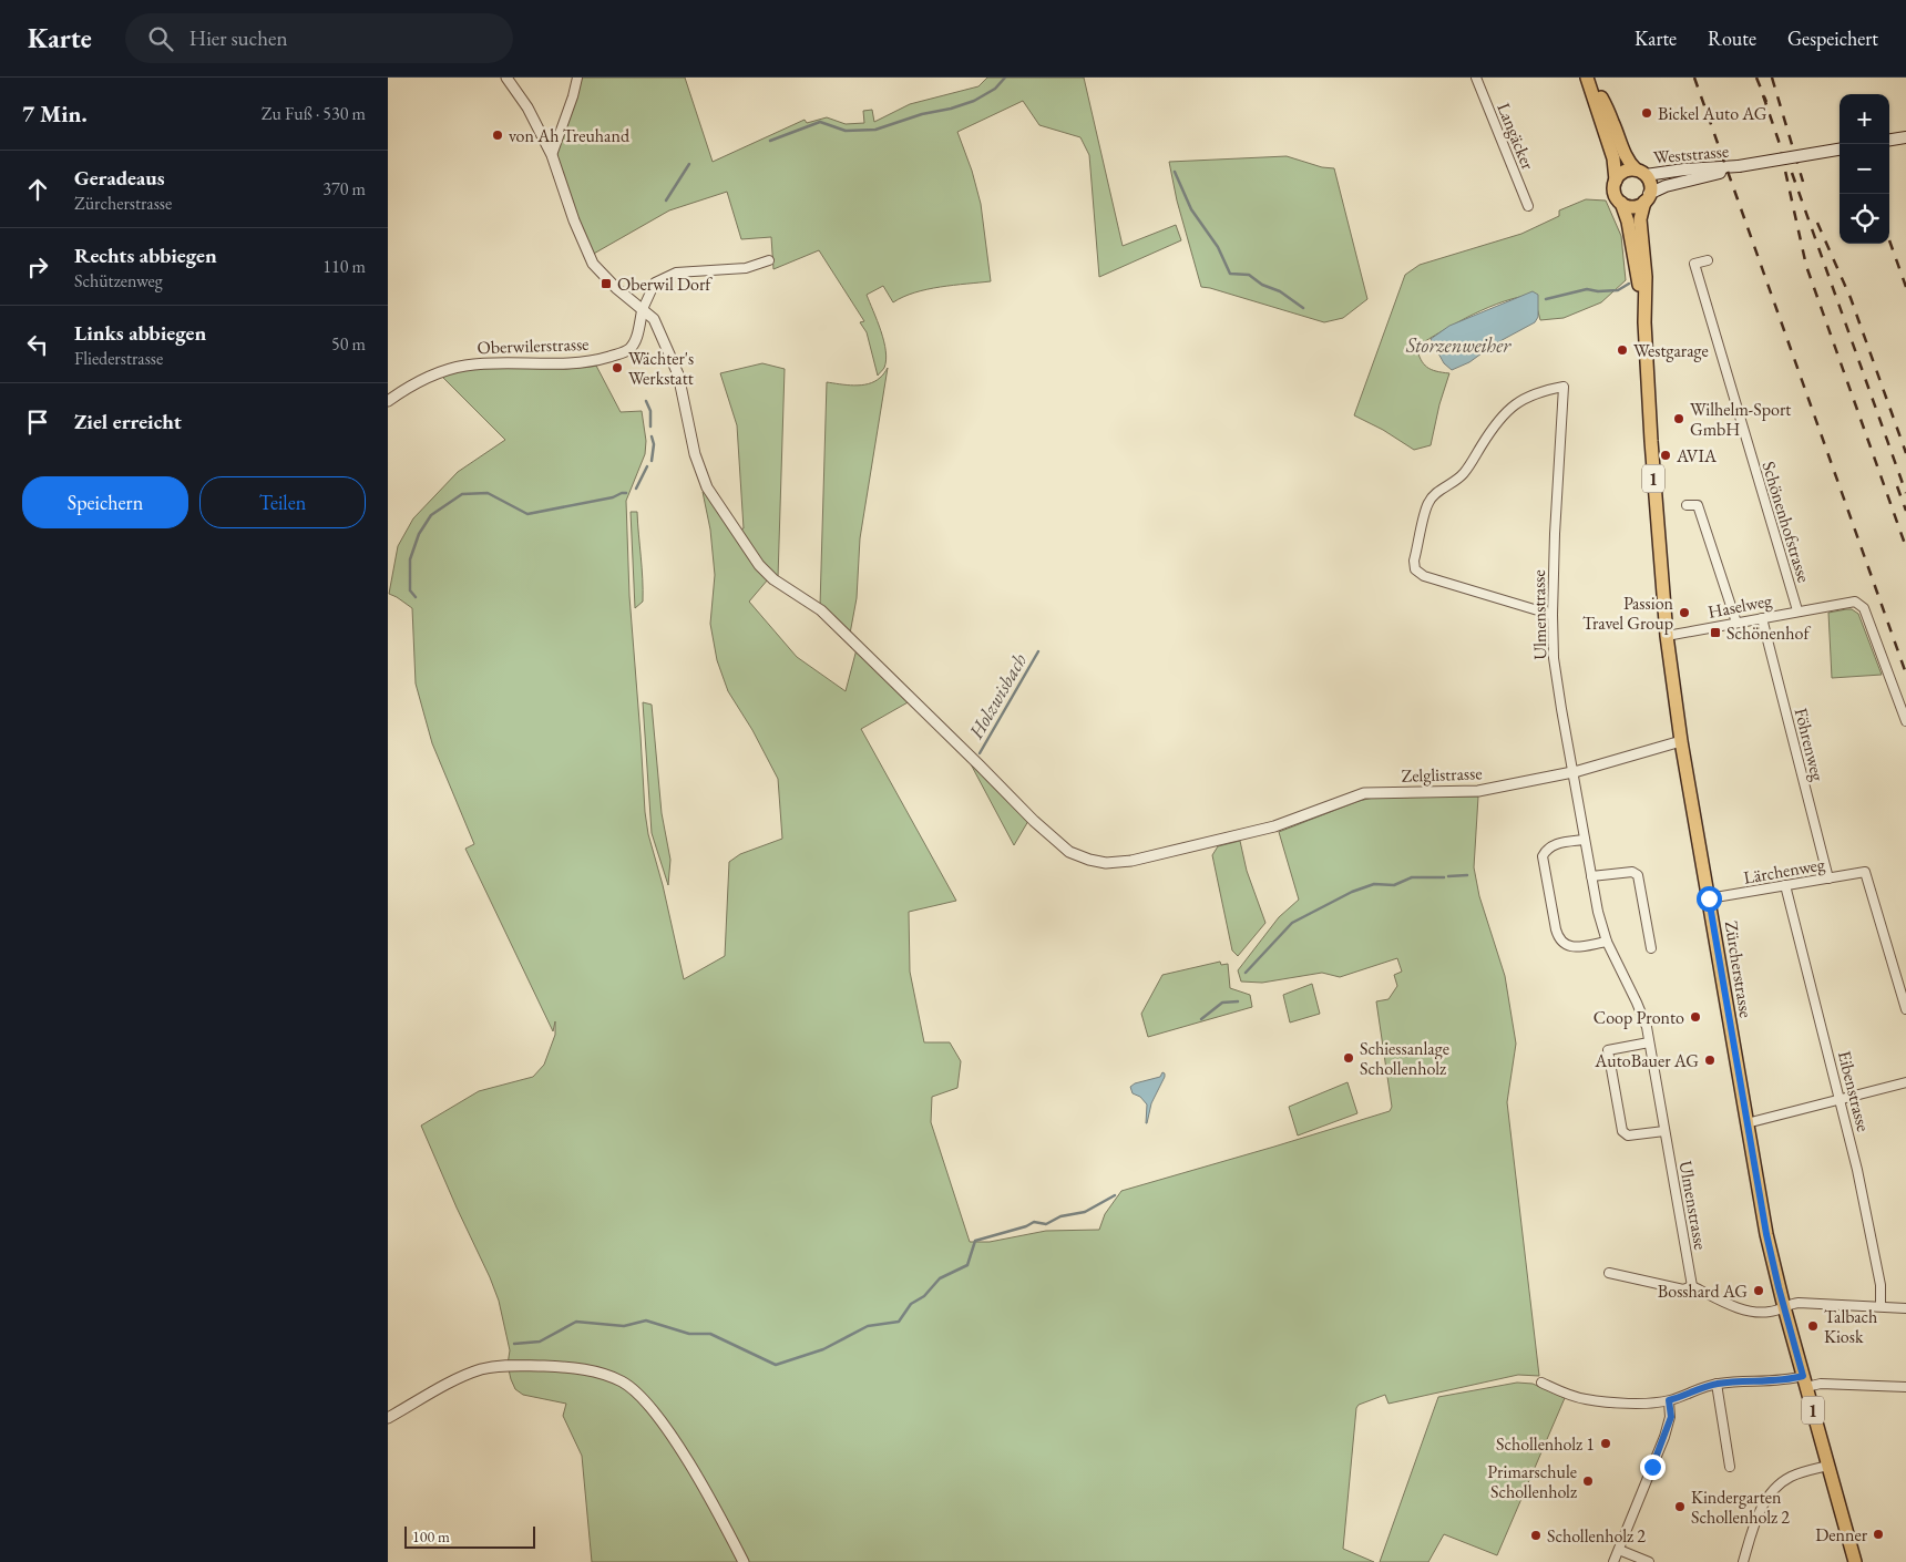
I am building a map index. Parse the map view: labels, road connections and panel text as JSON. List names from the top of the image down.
{
  "streets": {
    "main road": ["Weststrasse", "1", "Zürcherstrasse"],
    "street": [
      "Langäcker",
      "Oberwilerstrasse",
      "Schönenhofstrasse",
      "Haselweg",
      "Ulmenstrasse",
      "Föhrenweg",
      "Zelglistrasse",
      "Lärchenweg",
      "Eibenstrasse"
    ]
  },
  "crossings": [
    ["Weststrasse", "Zürcherstrasse"],
    ["Oberwilerstrasse", "Zelglistrasse"],
    ["Schönenhofstrasse", "Haselweg"],
    ["Haselweg", "Föhrenweg"],
    ["Haselweg", "Zürcherstrasse"],
    ["Ulmenstrasse", "Zelglistrasse"],
    ["Föhrenweg", "Lärchenweg"],
    ["Zelglistrasse", "Zürcherstrasse"],
    ["Lärchenweg", "Zürcherstrasse"],
    ["Lärchenweg", "Eibenstrasse"]
  ],
  "water": ["Storzenweiher", "Holzwisbach"],
  "places": {
    "other": [
      "Bickel Auto AG",
      "von Ah Treuhand",
      "Westgarage",
      "Wächter's Werkstatt",
      "Wilhelm-Sport GmbH",
      "AVIA",
      "Passion Travel Group",
      "Coop Pronto",
      "Schiessanlage Schollenholz",
      "AutoBauer AG",
      "Bosshard AG",
      "Talbach Kiosk",
      "Schollenholz 1",
      "Primarschule Schollenholz",
      "Kindergarten Schollenholz 2",
      "Denner",
      "Schollenholz 2"
    ],
    "transit": ["Oberwil Dorf", "Schönenhof"]
  },
  "scale_bar": "100 m",
  "page": {
    "header": "Karte",
    "search": "Hier suchen",
    "nav": ["Karte", "Route", "Gespeichert"],
    "heading": ["7 Min.", "Zu Fuß · 530 m"],
    "map_buttons": ["+", "−"],
    "list": [
      ["Geradeaus", "Zürcherstrasse", "370 m"],
      ["Rechts abbiegen", "Schützenweg", "110 m"],
      ["Links abbiegen", "Fliederstrasse", "50 m"],
      "Ziel erreicht"
    ],
    "buttons": ["Speichern", "Teilen"],
    "scale": "100 m"
  }
}
